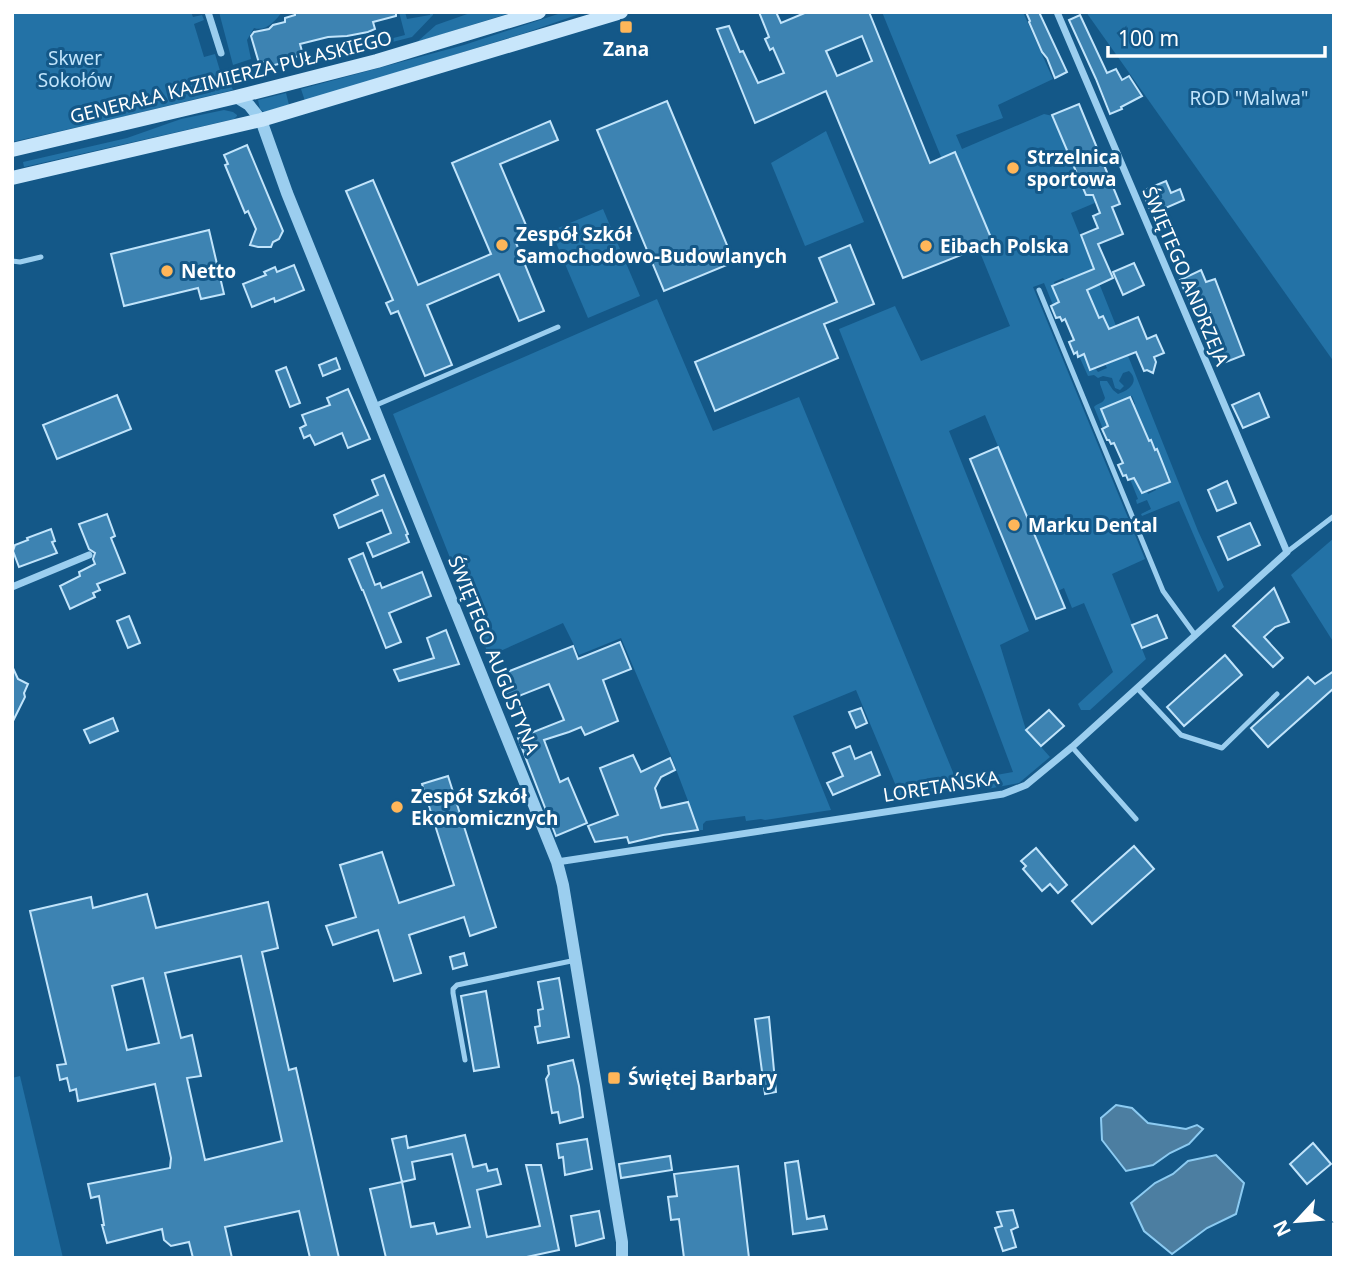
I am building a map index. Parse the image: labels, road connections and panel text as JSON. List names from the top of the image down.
{
  "streets": {
    "main road": ["GENERAŁA KAZIMIERZA PUŁASKIEGO"],
    "street": ["ŚWIĘTEGO ANDRZEJA", "ŚWIĘTEGO AUGUSTYNA", "LORETAŃSKA"]
  },
  "crossings": [
    ["GENERAŁA KAZIMIERZA PUŁASKIEGO", "ŚWIĘTEGO AUGUSTYNA"],
    ["ŚWIĘTEGO ANDRZEJA", "LORETAŃSKA"],
    ["ŚWIĘTEGO AUGUSTYNA", "LORETAŃSKA"]
  ],
  "parks": ["Skwer Sokołów", "ROD \"Malwa\""],
  "places": {
    "transit": ["Zana", "Świętej Barbary"],
    "other": [
      "Strzelnica sportowa",
      "Zespół Szkół Samochodowo-Budowlanych",
      "Eibach Polska",
      "Netto",
      "Marku Dental",
      "Zespół Szkół Ekonomicznych"
    ]
  },
  "scale_bar": "100 m",
  "north": "bottom left"
}
